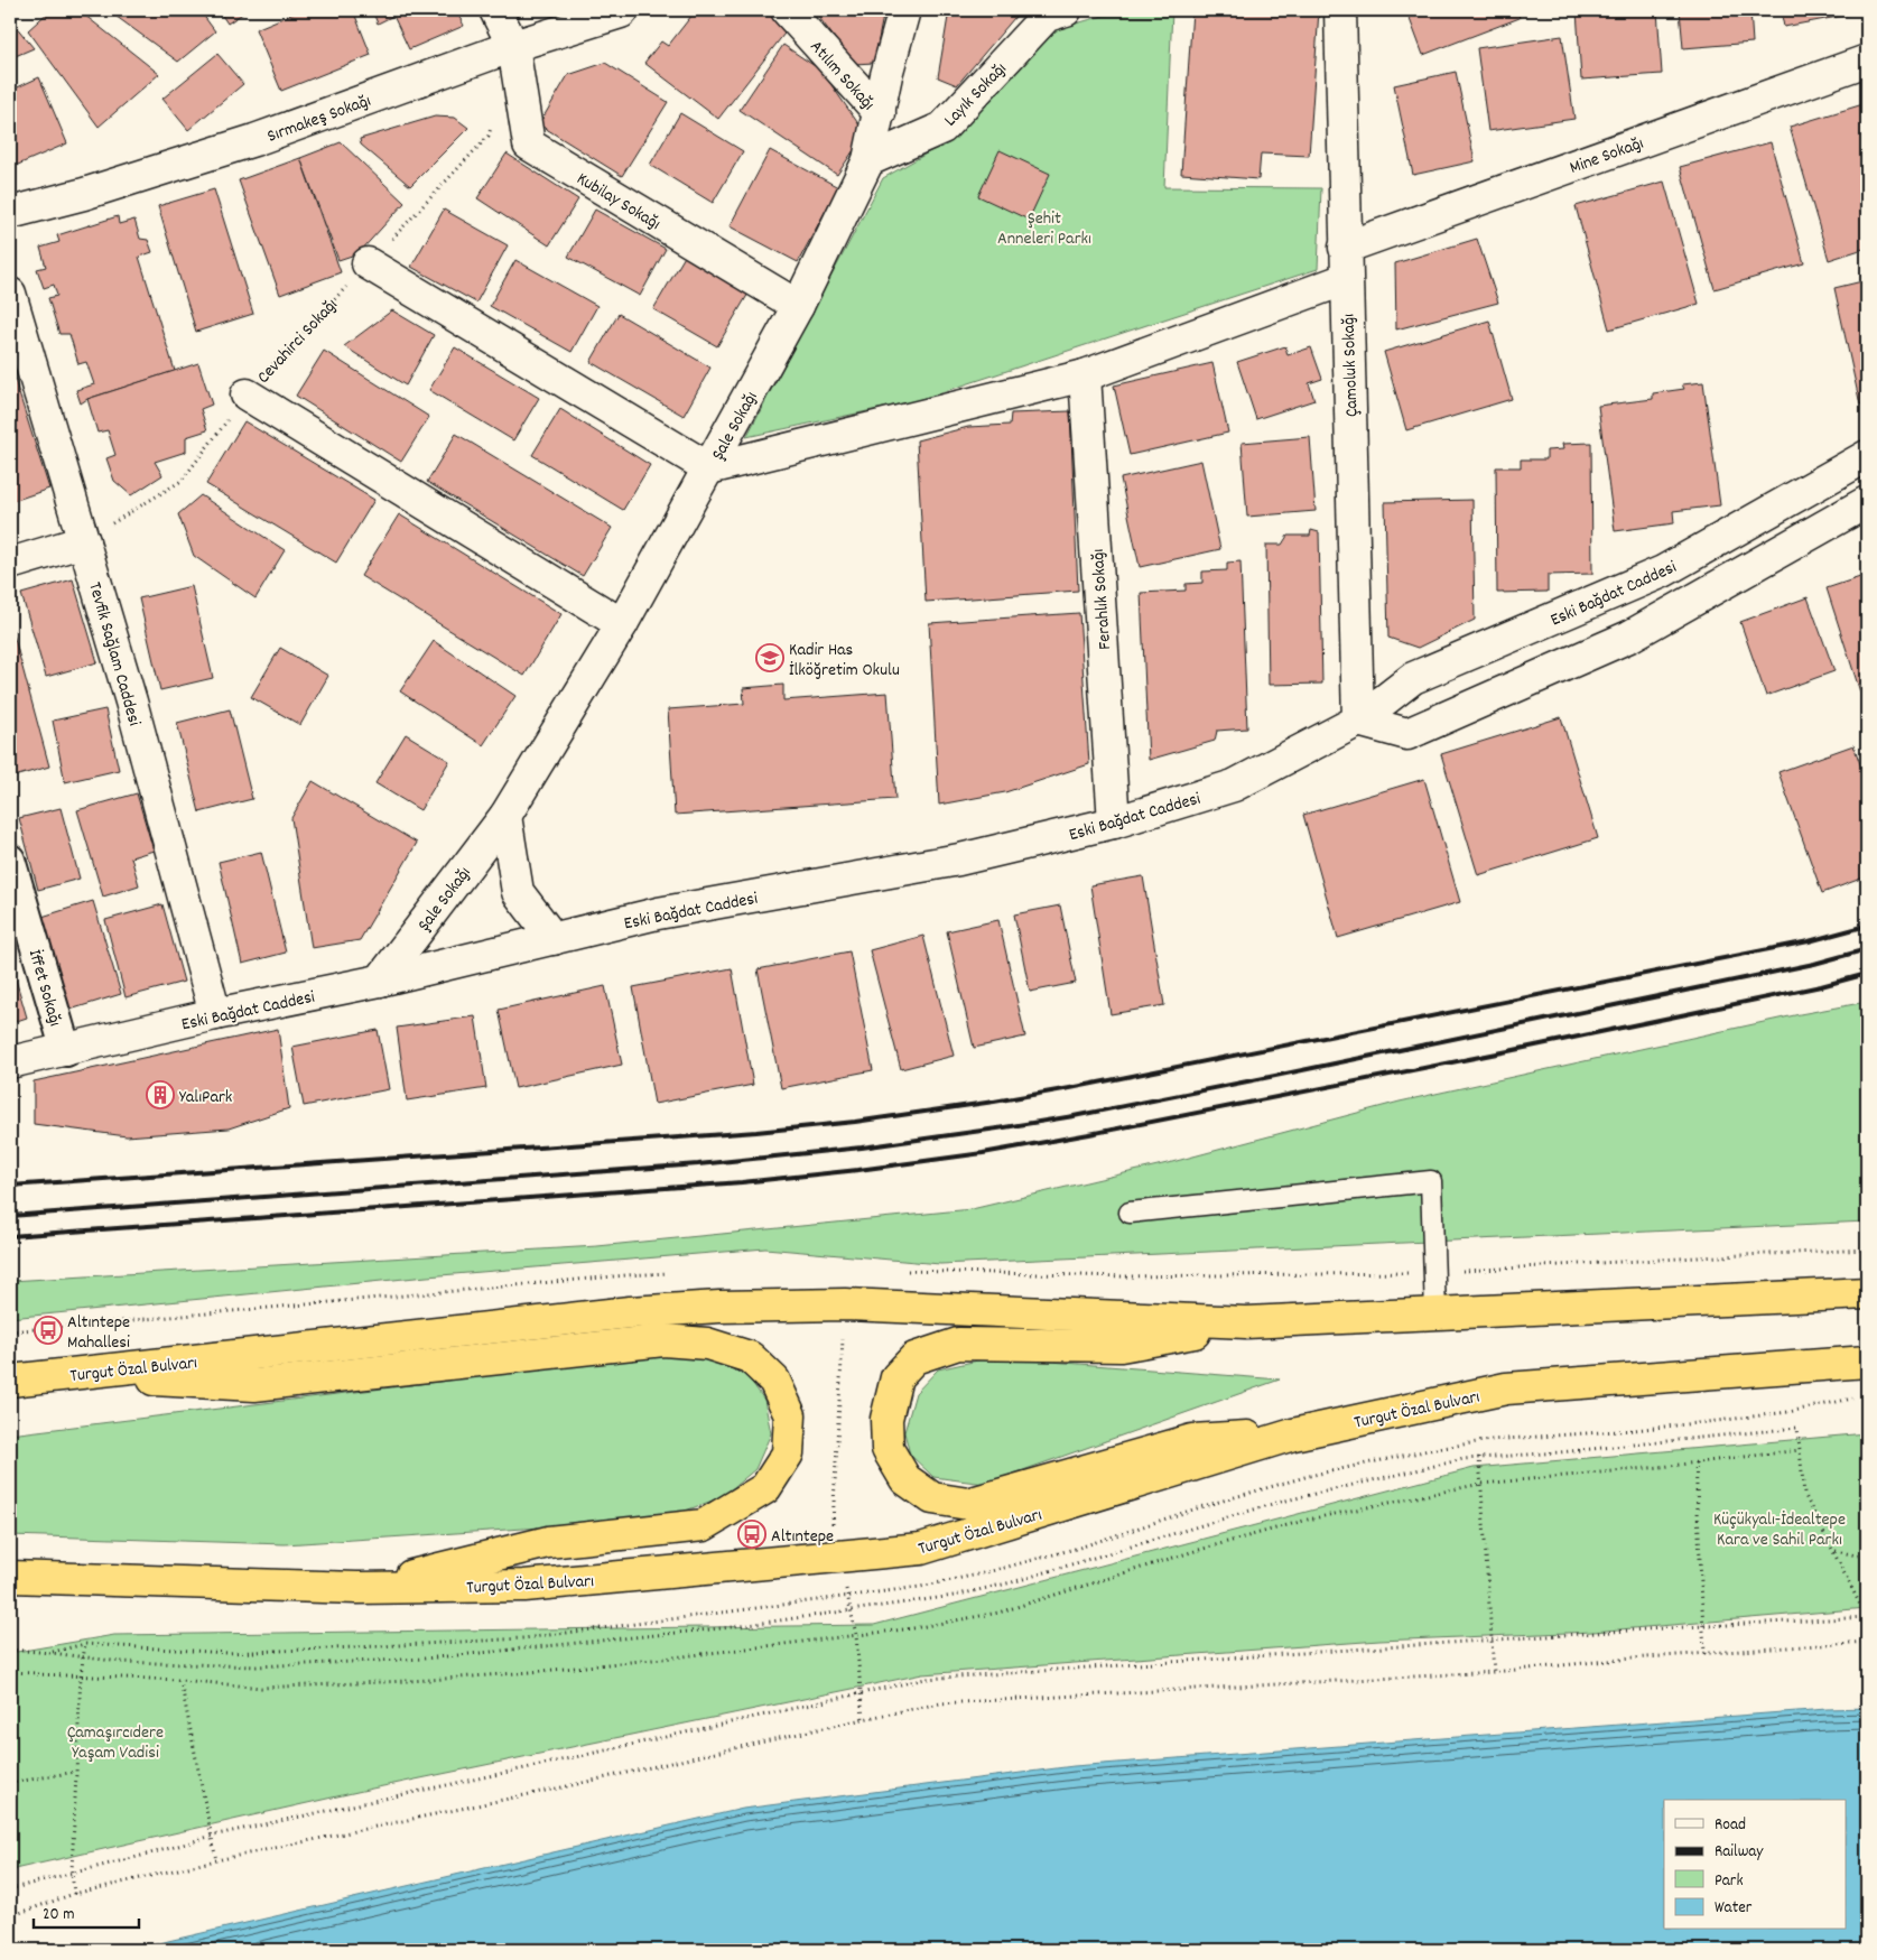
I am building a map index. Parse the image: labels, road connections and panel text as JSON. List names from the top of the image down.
{
  "streets": {
    "highway": ["Turgut Özal Bulvarı"],
    "street": [
      "Atılım Sokağı",
      "Layık Sokağı",
      "Sırmakeş Sokağı",
      "Mine Sokağı",
      "Kubilay Sokağı",
      "Çamoluk Sokağı",
      "Şale Sokağı",
      "Eski Bağdat Caddesi",
      "Ferahlık Sokağı",
      "Tevfik Sağlam Caddesi",
      "İffet Sokağı"
    ],
    "path": ["Cevahirci Sokağı"]
  },
  "crossings": [
    ["Atılım Sokağı", "Şale Sokağı"],
    ["Layık Sokağı", "Şale Sokağı"],
    ["Sırmakeş Sokağı", "Kubilay Sokağı"],
    ["Mine Sokağı", "Çamoluk Sokağı"],
    ["Kubilay Sokağı", "Şale Sokağı"],
    ["Cevahirci Sokağı", "Tevfik Sağlam Caddesi"],
    ["Çamoluk Sokağı", "Eski Bağdat Caddesi"],
    ["Şale Sokağı", "Eski Bağdat Caddesi"],
    ["Eski Bağdat Caddesi", "Ferahlık Sokağı"],
    ["Eski Bağdat Caddesi", "Tevfik Sağlam Caddesi"],
    ["Eski Bağdat Caddesi", "İffet Sokağı"]
  ],
  "parks": ["Şehit Anneleri Parkı", "Küçükyalı-İdealtepe Kara ve Sahil Parkı", "Çamaşırcıdere Yaşam Vadisi"],
  "places": {
    "school or university": ["Kadir Has İlköğretim Okulu"],
    "building": ["YalıPark"],
    "bus stop": ["Altıntepe Mahallesi", "Altıntepe"]
  },
  "legend": [
    "Road",
    "Railway",
    "Park",
    "Water"
  ],
  "scale_bar": "20 m"
}
